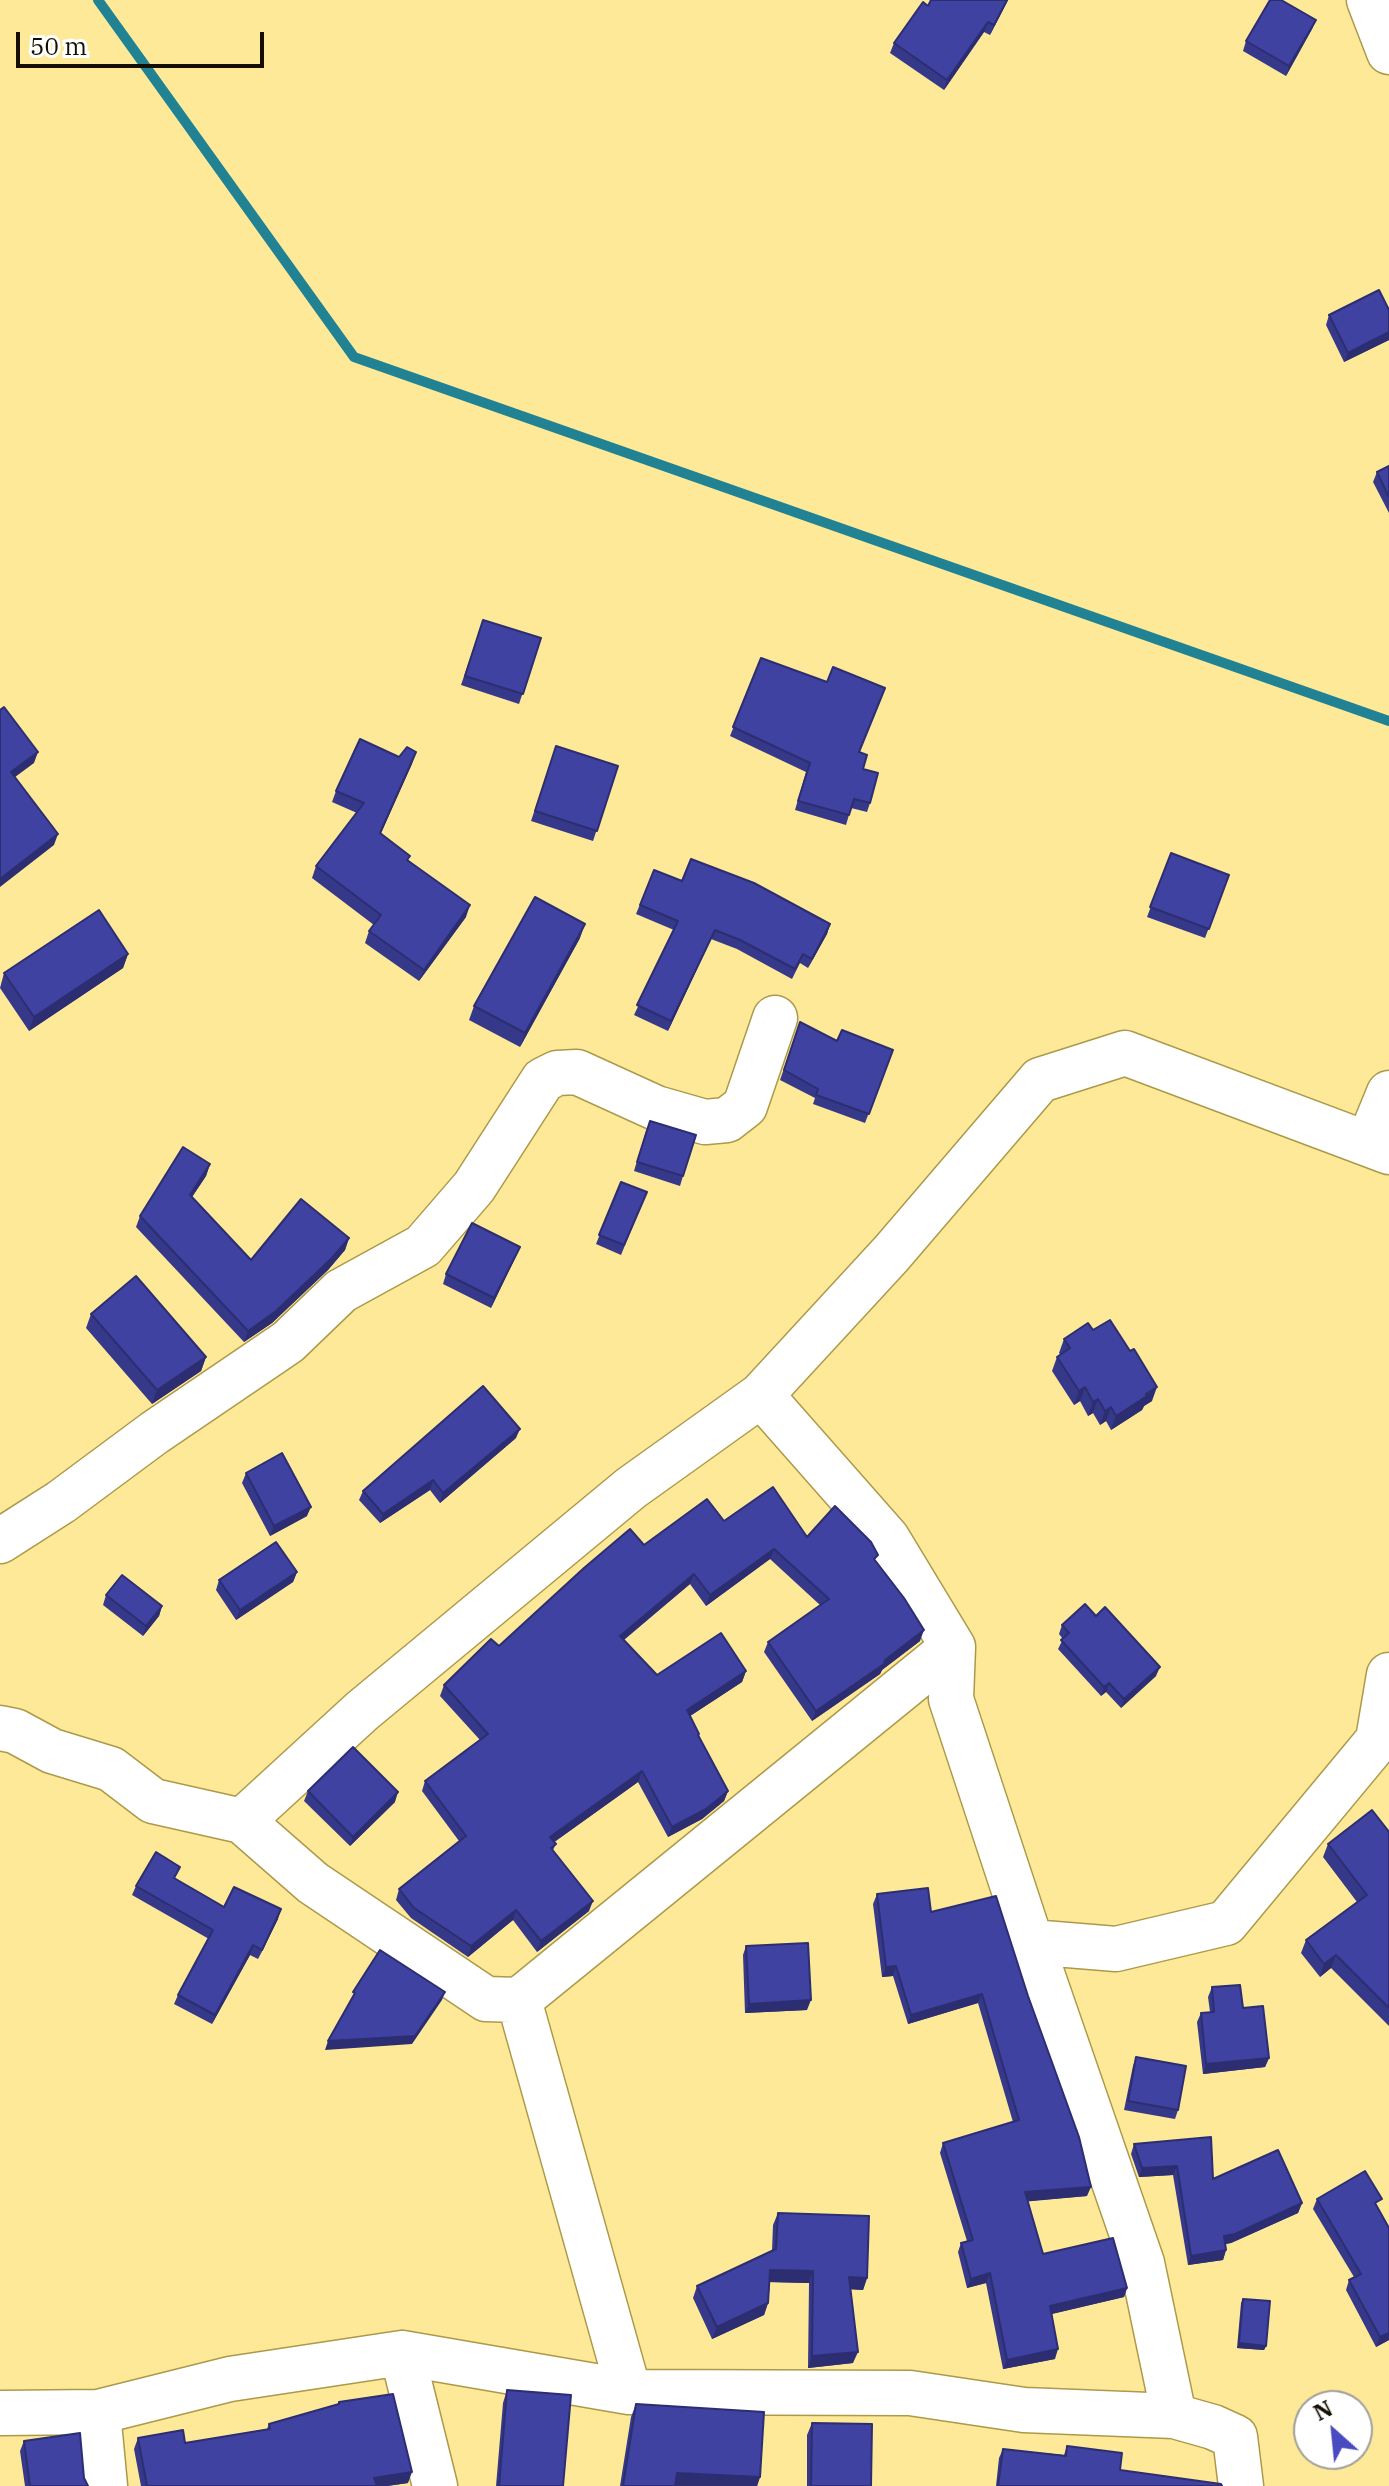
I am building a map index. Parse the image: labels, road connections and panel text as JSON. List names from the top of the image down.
{
  "scale_bar": "50 m",
  "north": "top left"
}
